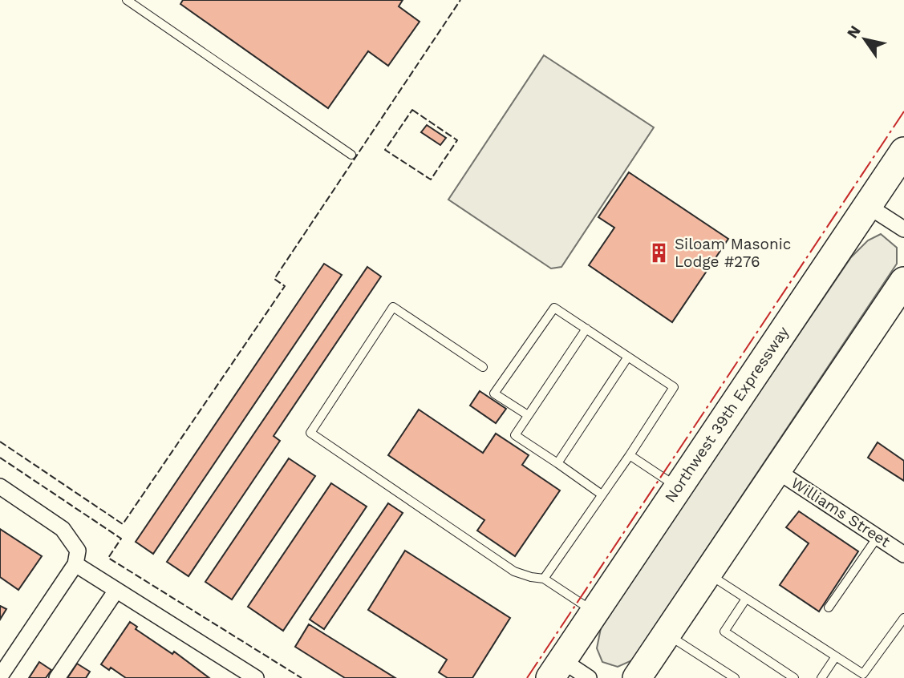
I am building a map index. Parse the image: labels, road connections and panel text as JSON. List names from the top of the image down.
{
  "streets": {
    "highway": ["Northwest 39th Expressway"],
    "street": ["Williams Street"]
  },
  "places": {
    "building": ["Siloam Masonic Lodge #276"]
  },
  "north": "top left"
}
